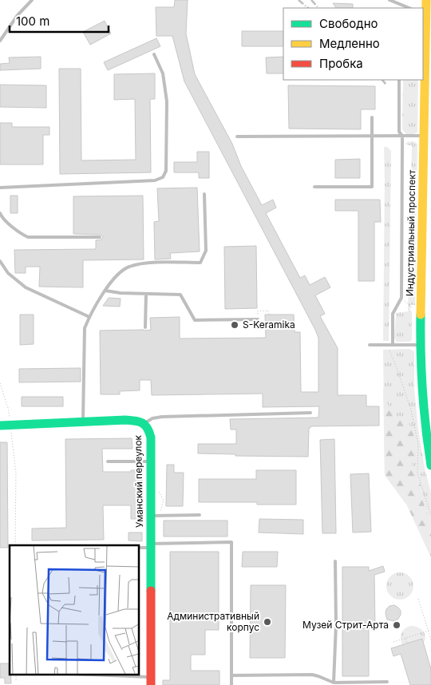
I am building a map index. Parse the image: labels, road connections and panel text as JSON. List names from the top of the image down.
{
  "streets": {
    "main road": ["Индустриальный проспект", "Уманский переулок"]
  },
  "places": ["S-Keramika", "Административный корпус", "Музей Стрит-Арта"],
  "legend": ["Свободно", "Медленно", "Пробка"],
  "scale_bar": "100 m"
}
